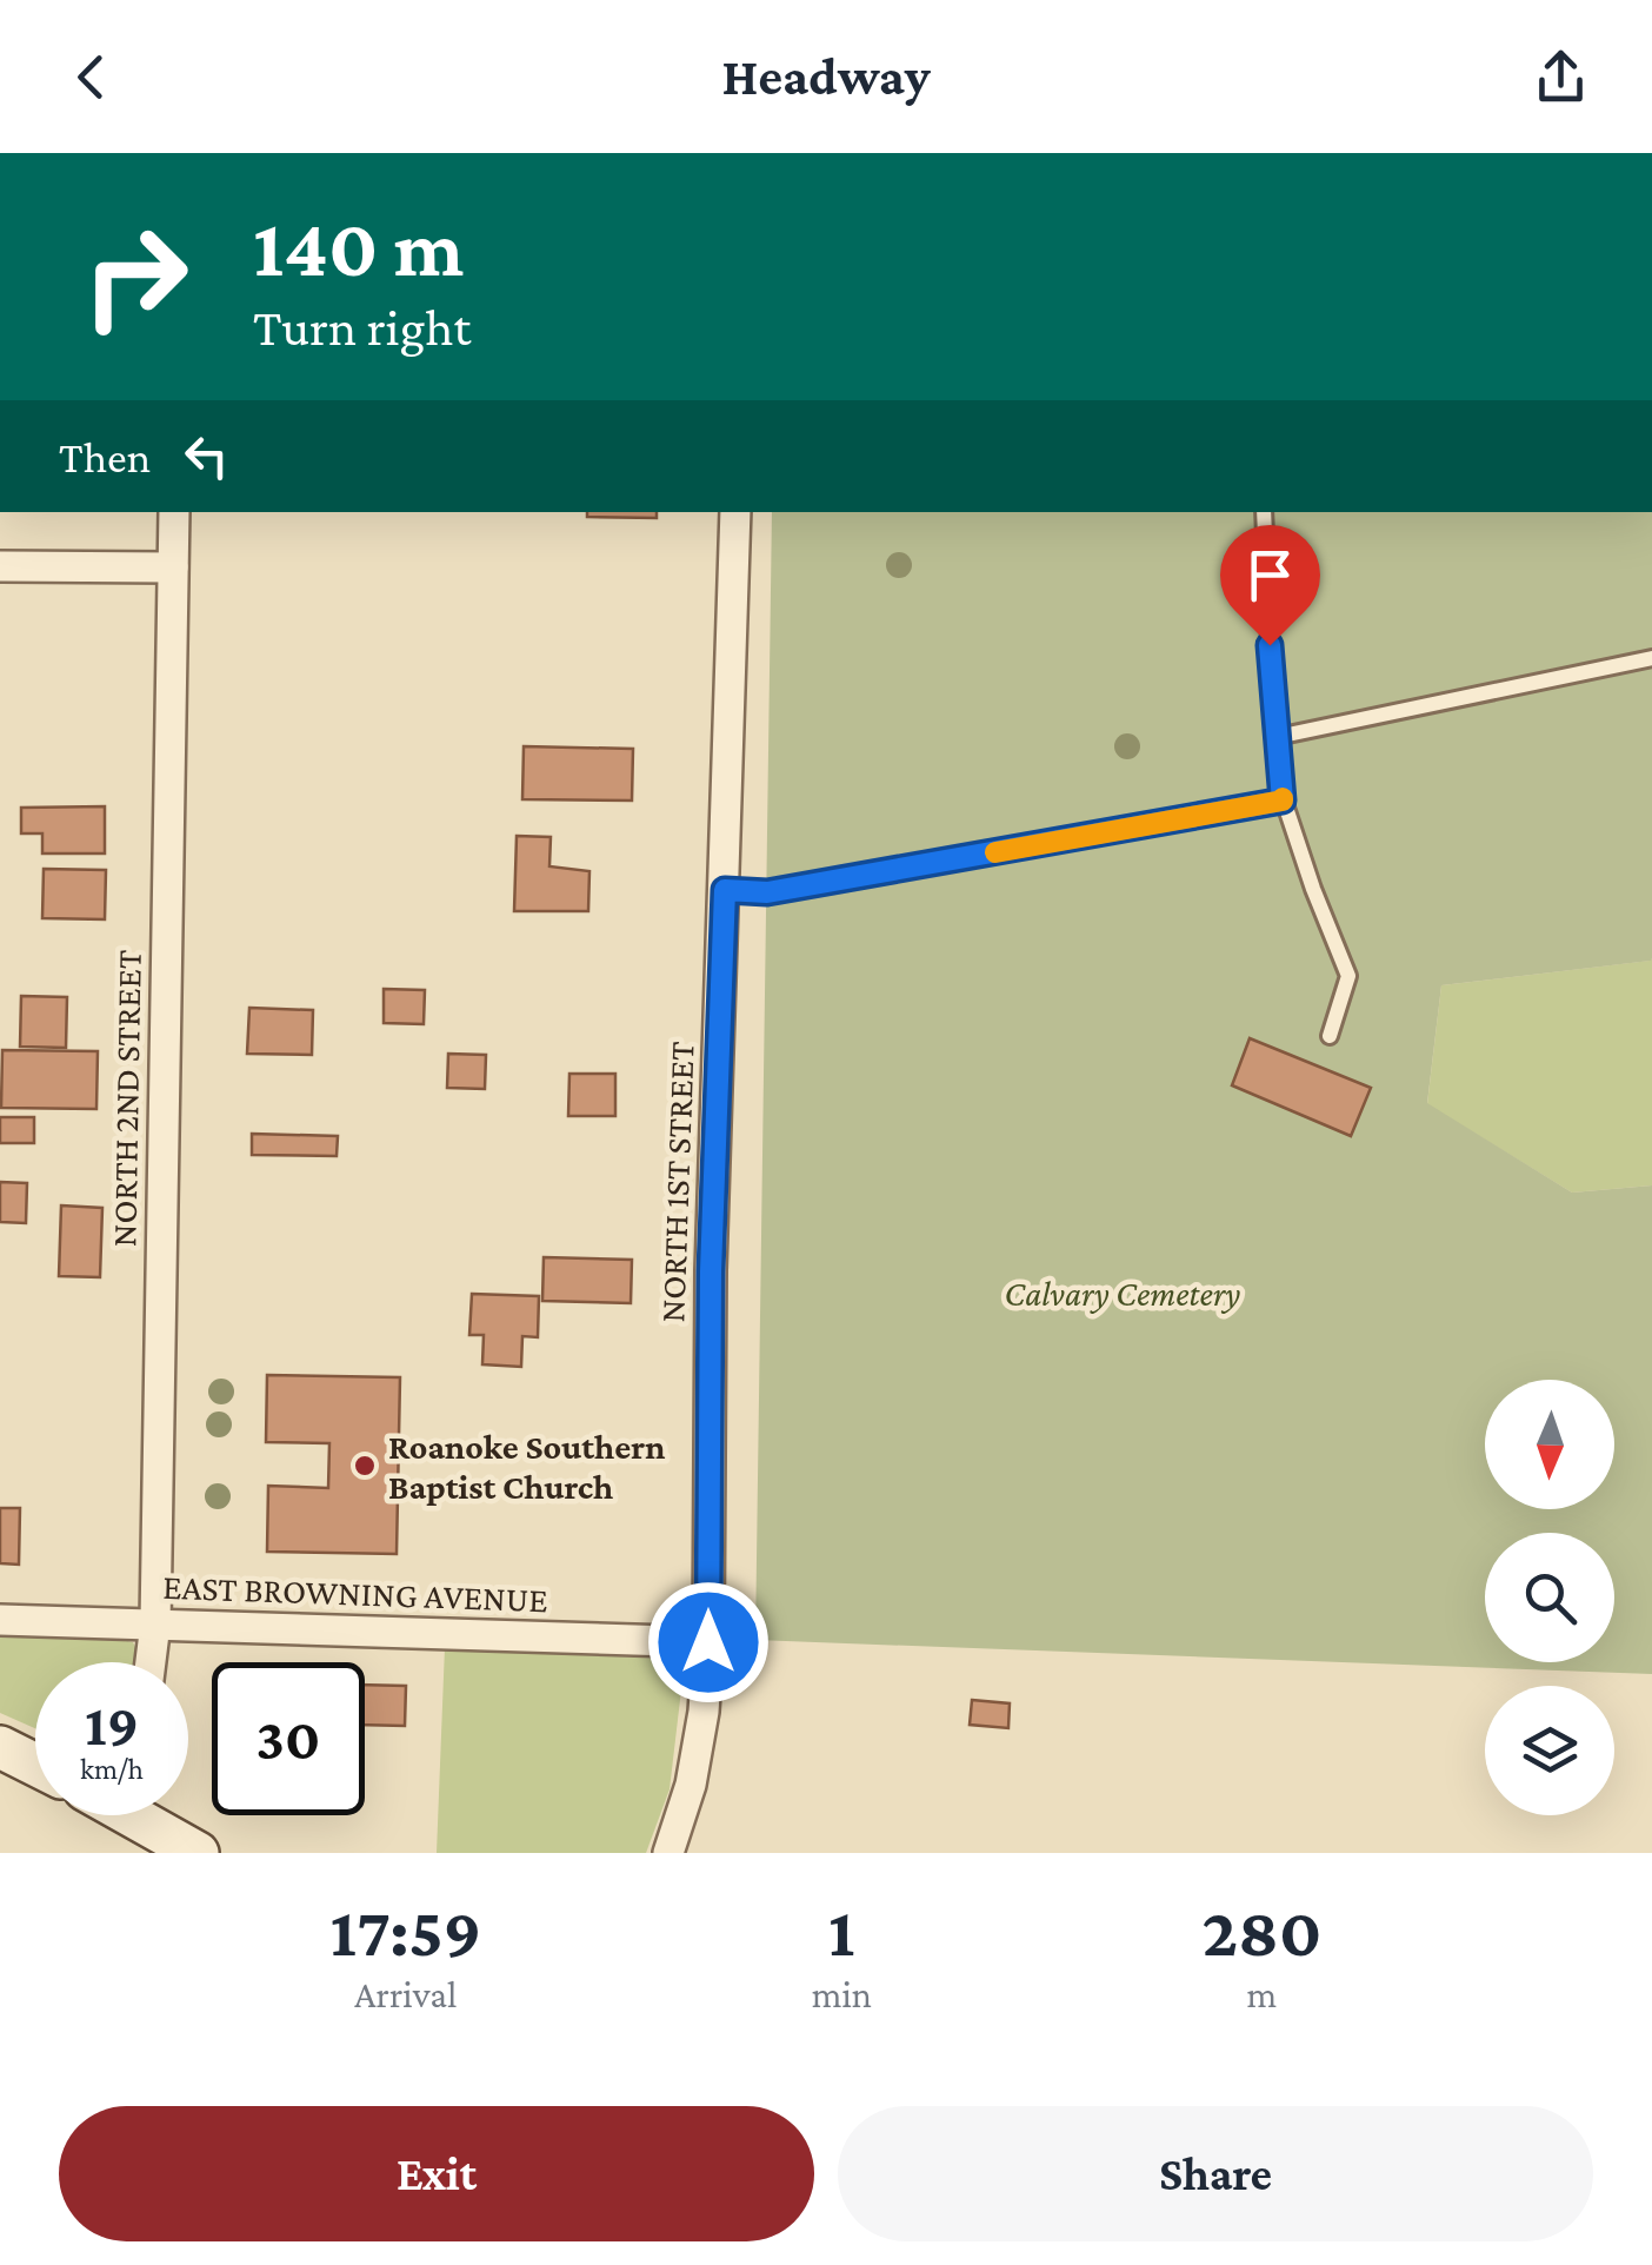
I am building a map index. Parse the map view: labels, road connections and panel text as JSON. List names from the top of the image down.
{
  "streets": {
    "street": ["NORTH 2ND STREET", "NORTH 1ST STREET", "EAST BROWNING AVENUE"]
  },
  "crossings": [
    ["NORTH 2ND STREET", "EAST BROWNING AVENUE"],
    ["NORTH 1ST STREET", "EAST BROWNING AVENUE"]
  ],
  "parks": ["Calvary Cemetery"],
  "places": ["Roanoke Southern Baptist Church"],
  "north": "bottom",
  "page": {
    "header": "Headway",
    "turn": ["140 m", "Turn right"],
    "then": "Then",
    "speed": "19 km/h",
    "limit": "30",
    "eta": [
      "17:59",
      "Arrival",
      "1",
      "min",
      "280",
      "m"
    ],
    "buttons": ["Exit", "Share"]
  }
}
